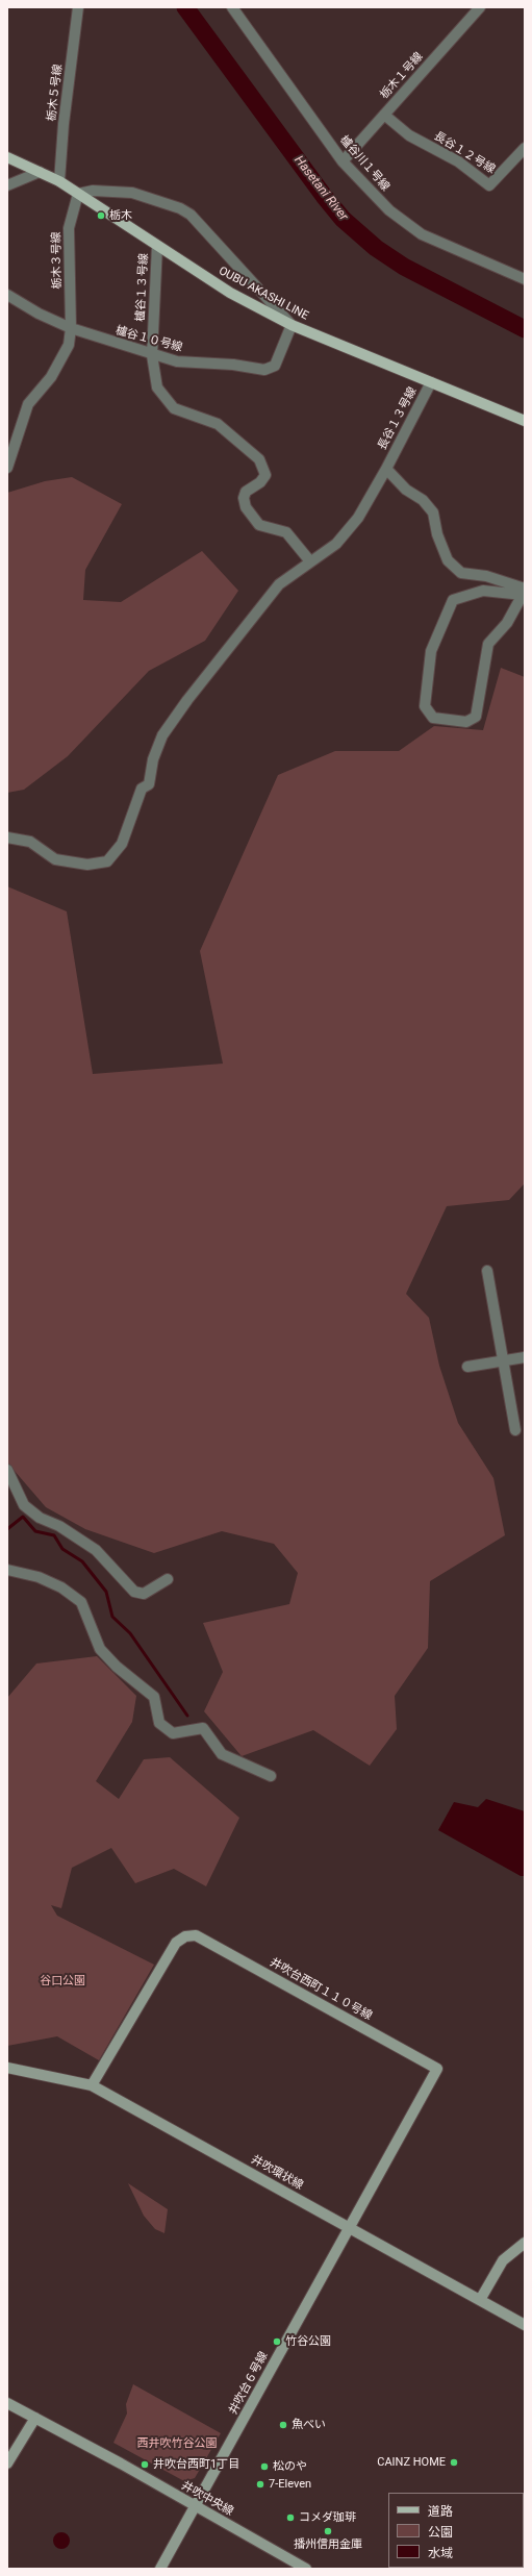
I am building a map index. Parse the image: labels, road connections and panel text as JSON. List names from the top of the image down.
{
  "streets": {
    "main road": ["OUBU AKASHI LINE"],
    "street": [
      "栃木１号線",
      "栃木５号線",
      "長谷１２号線",
      "櫨谷川１号線",
      "栃木３号線",
      "櫨谷１３号線",
      "櫨谷１０号線",
      "長谷１３号線",
      "井吹台西町１１０号線",
      "井吹環状線",
      "井吹台６号線",
      "井吹中央線"
    ]
  },
  "crossings": [
    ["栃木１号線", "長谷１２号線"],
    ["栃木１号線", "櫨谷川１号線"],
    ["栃木５号線", "OUBU AKASHI LINE"],
    ["栃木３号線", "OUBU AKASHI LINE"],
    ["栃木３号線", "櫨谷１０号線"],
    ["櫨谷１３号線", "OUBU AKASHI LINE"],
    ["櫨谷１３号線", "櫨谷１０号線"],
    ["OUBU AKASHI LINE", "櫨谷１０号線"],
    ["OUBU AKASHI LINE", "長谷１３号線"],
    ["井吹台西町１１０号線", "井吹環状線"],
    ["井吹台西町１１０号線", "井吹台６号線"],
    ["井吹環状線", "井吹台６号線"],
    ["井吹台６号線", "井吹中央線"]
  ],
  "water": ["Hasetani River"],
  "parks": ["谷口公園", "西井吹竹谷公園"],
  "places": [
    "栃木",
    "竹谷公園",
    "魚べい",
    "CAINZ HOME",
    "井吹台西町1丁目",
    "松のや",
    "7-Eleven",
    "コメダ珈琲",
    "播州信用金庫"
  ],
  "legend": ["道路", "公園", "水域"]
}
